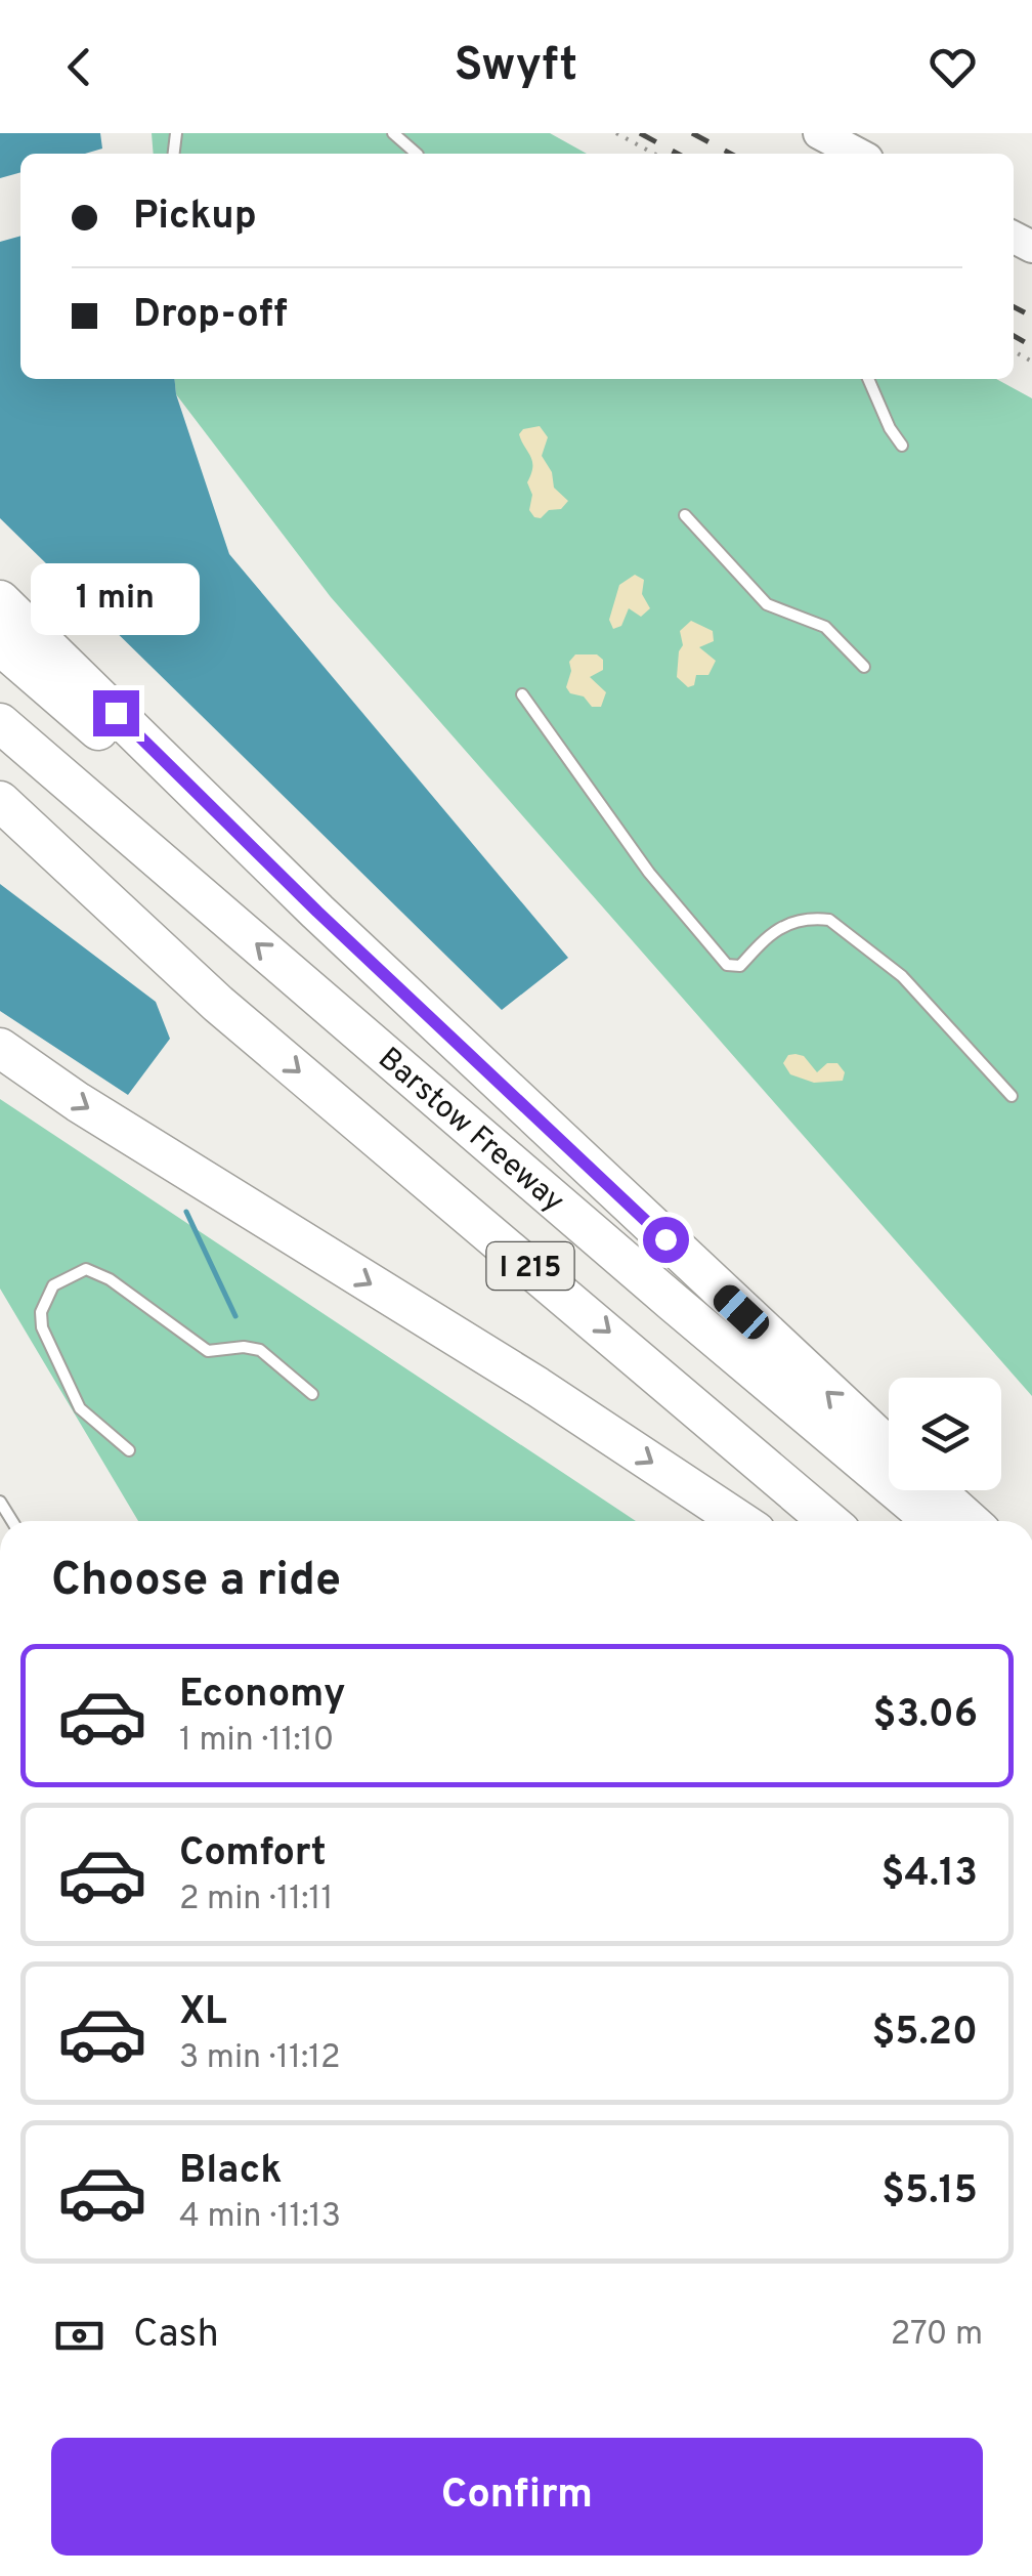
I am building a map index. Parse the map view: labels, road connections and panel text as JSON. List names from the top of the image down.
{
  "streets": {
    "highway": ["Barstow Freeway", "I 215"]
  },
  "page": {
    "header": "Swyft",
    "banner": ["Pickup", "Drop-off"],
    "bubble": "1 min",
    "heading": "Choose a ride",
    "list": [
      {
        "name": "Economy",
        "note": "1 min · 11:10",
        "value": "$3.06"
      },
      {
        "name": "Comfort",
        "note": "2 min · 11:11",
        "value": "$4.13"
      },
      {
        "name": "XL",
        "note": "3 min · 11:12",
        "value": "$5.20"
      },
      {
        "name": "Black",
        "note": "4 min · 11:13",
        "value": "$5.15"
      }
    ],
    "pay": ["Cash", "270 m"],
    "buttons": "Confirm"
  }
}
